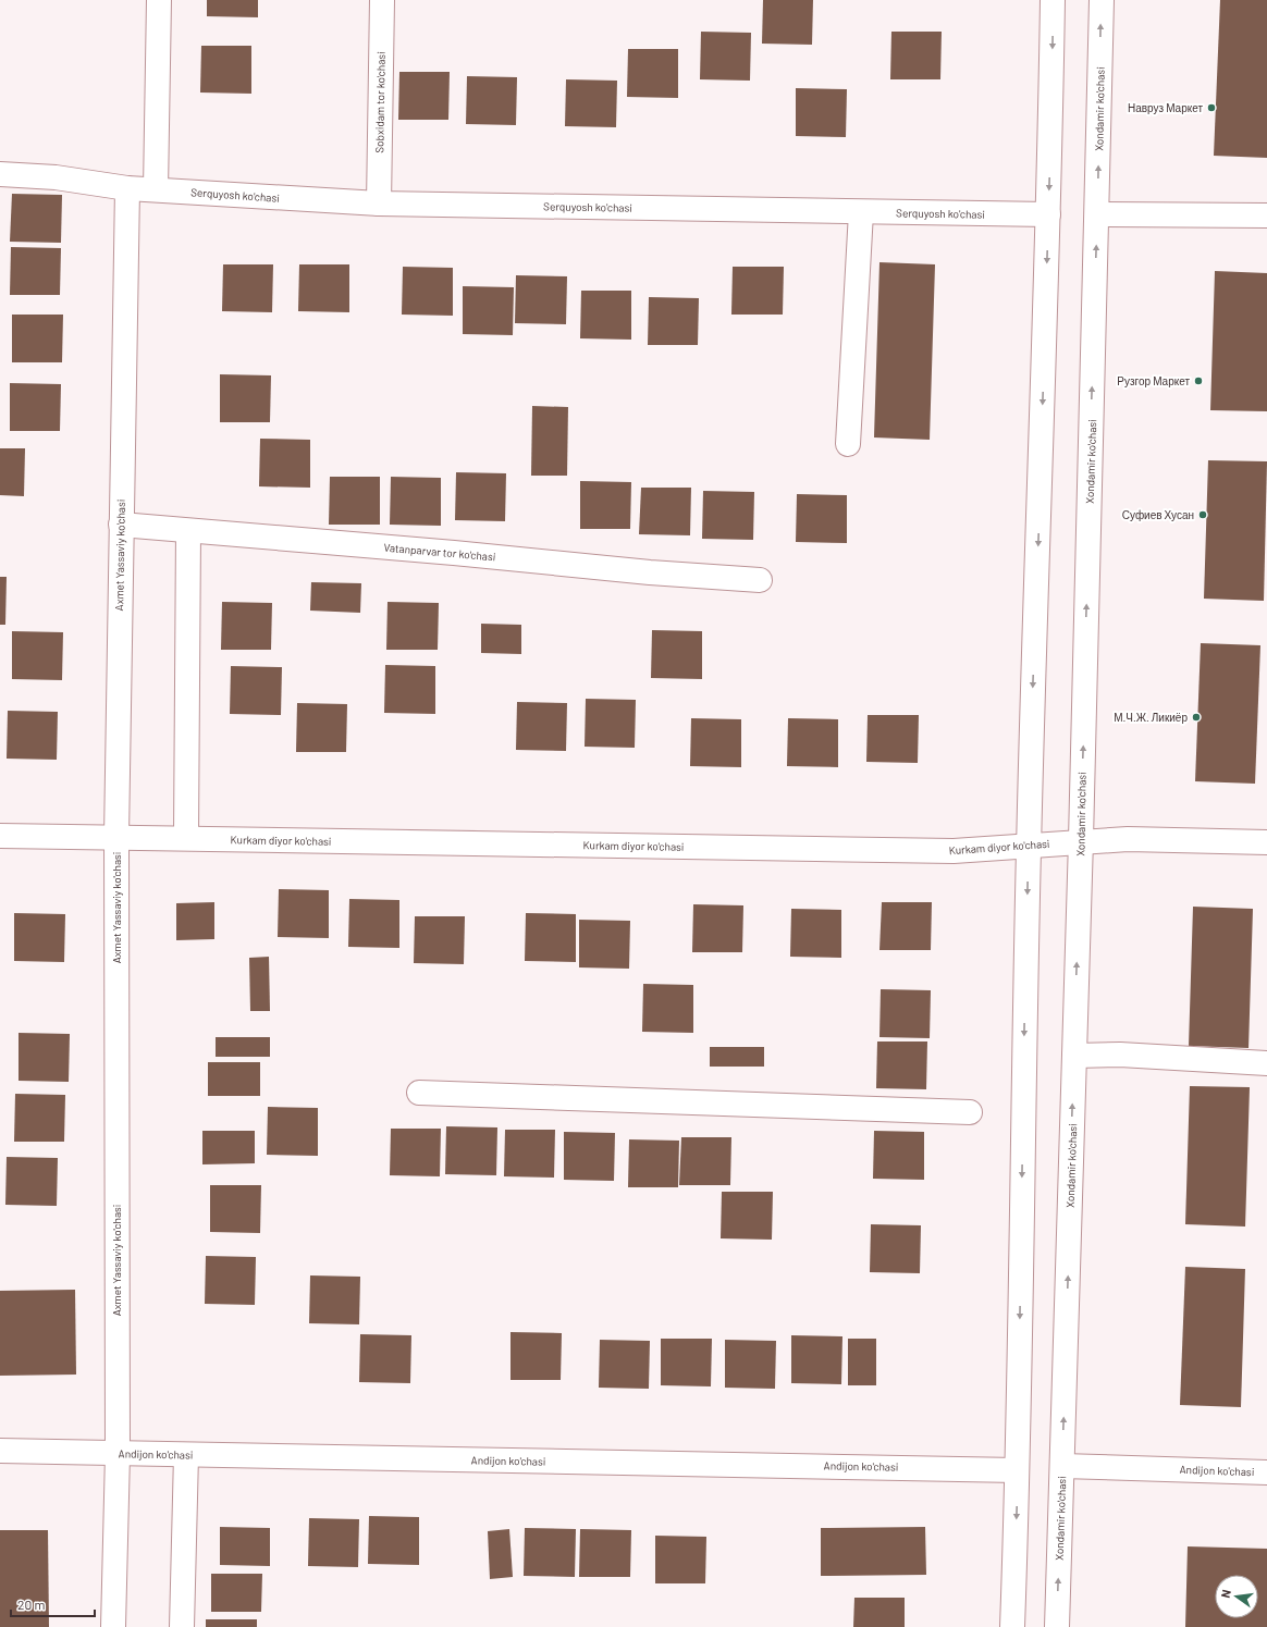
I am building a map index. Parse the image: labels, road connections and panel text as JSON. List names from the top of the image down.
{
  "streets": {
    "street": [
      "Sobxidam tor ko'chasi",
      "Xondamir ko'chasi",
      "Serquyosh ko'chasi",
      "Vatanparvar tor ko'chasi",
      "Axmet Yassaviy ko'chasi",
      "Kurkam diyor ko'chasi",
      "Andijon ko'chasi"
    ]
  },
  "crossings": [
    ["Sobxidam tor ko'chasi", "Serquyosh ko'chasi"],
    ["Xondamir ko'chasi", "Kurkam diyor ko'chasi"],
    ["Xondamir ko'chasi", "Andijon ko'chasi"],
    ["Serquyosh ko'chasi", "Axmet Yassaviy ko'chasi"],
    ["Vatanparvar tor ko'chasi", "Axmet Yassaviy ko'chasi"],
    ["Axmet Yassaviy ko'chasi", "Kurkam diyor ko'chasi"],
    ["Axmet Yassaviy ko'chasi", "Andijon ko'chasi"]
  ],
  "places": [
    "Навруз Маркет",
    "Рузгор Маркет",
    "Суфиев Хусан",
    "М.Ч.Ж. Ликиёр"
  ],
  "scale_bar": "20 m",
  "north": "left"
}
